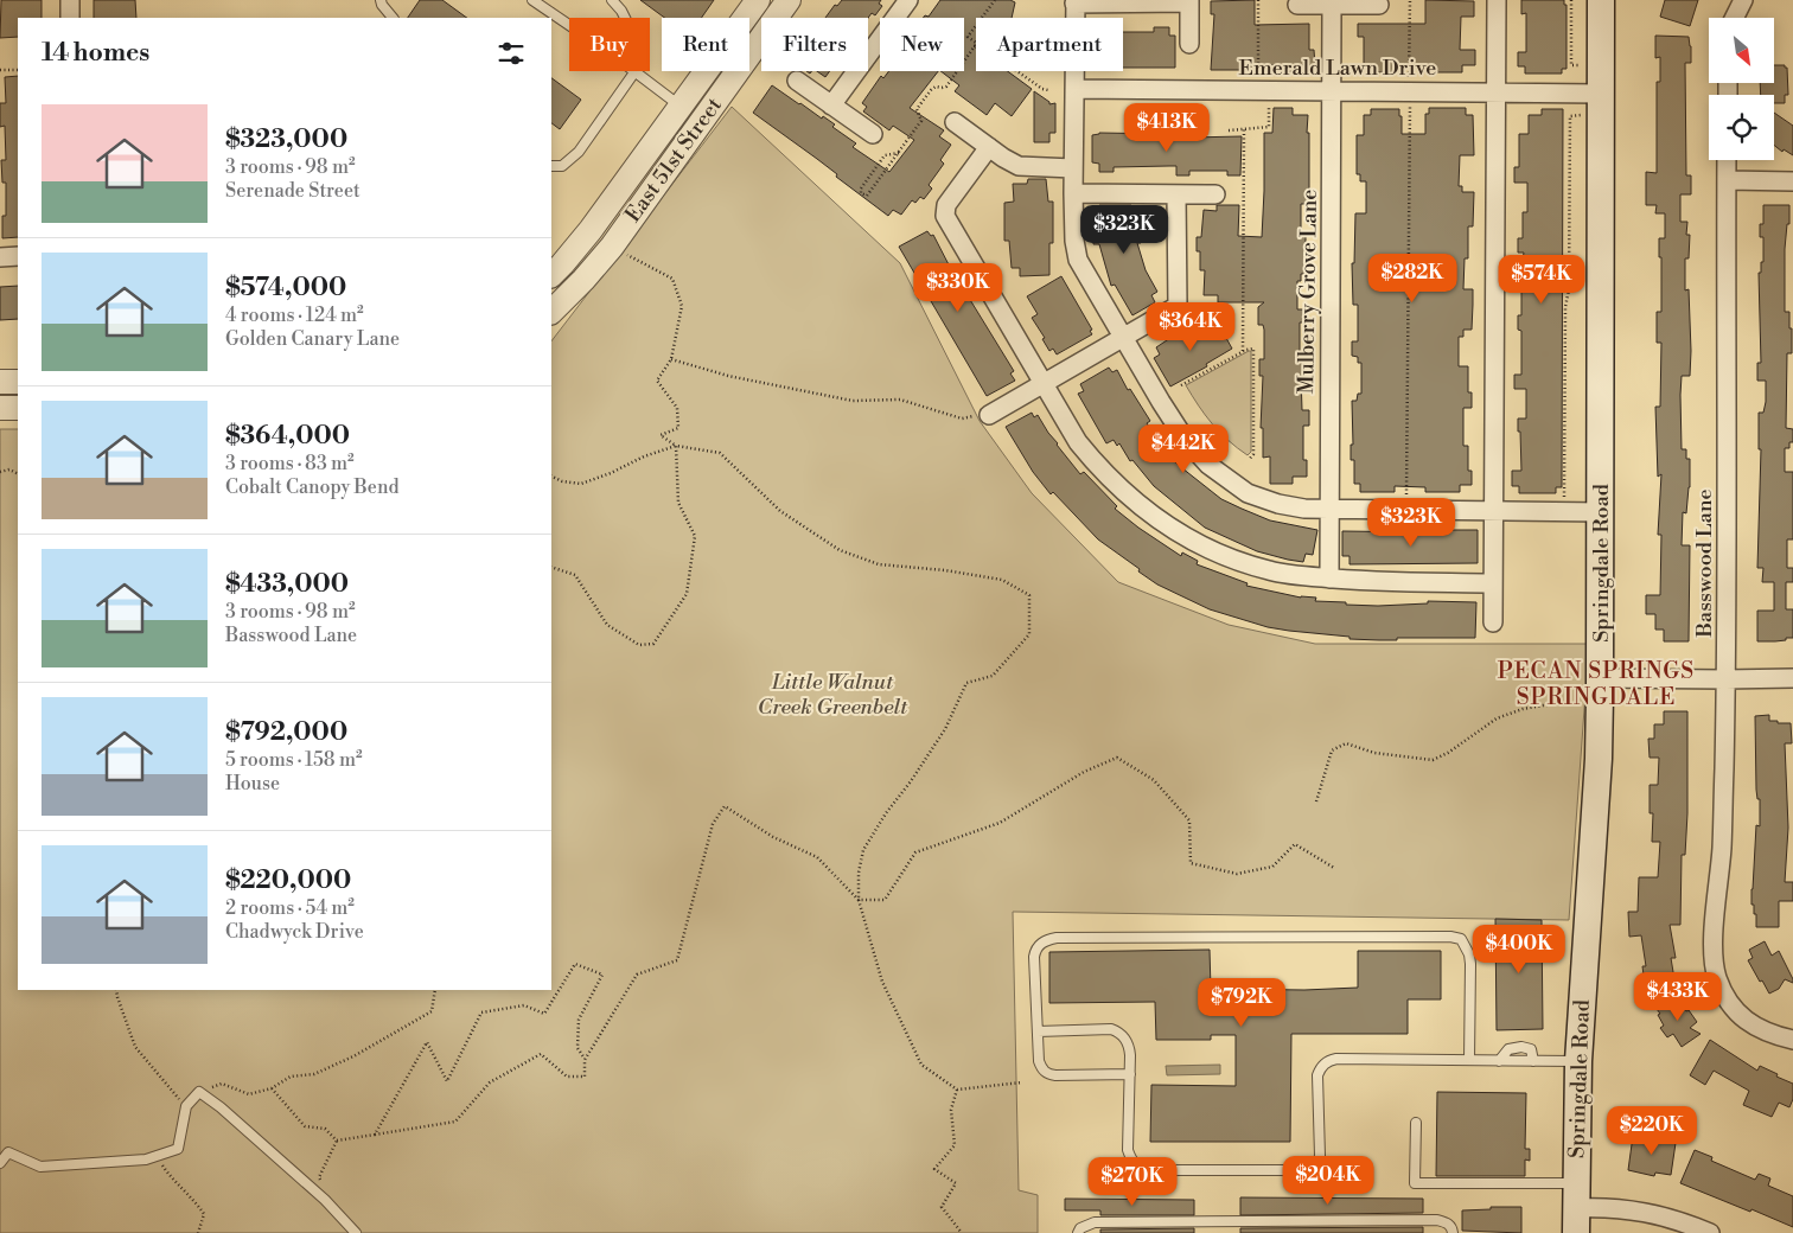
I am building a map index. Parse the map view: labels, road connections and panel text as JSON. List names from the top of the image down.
{
  "streets": {
    "main road": ["Springdale Road"],
    "street": [
      "Emerald Lawn Drive",
      "East 51st Street",
      "Mulberry Grove Lane",
      "Basswood Lane"
    ]
  },
  "crossings": [
    ["Emerald Lawn Drive", "Mulberry Grove Lane"],
    ["Emerald Lawn Drive", "Springdale Road"]
  ],
  "districts": ["PECAN SPRINGS SPRINGDALE"],
  "parks": ["Little Walnut Creek Greenbelt"],
  "north": "bottom right",
  "page": {
    "chip": [
      "Buy",
      "Rent",
      "Filters",
      "New",
      "Apartment"
    ],
    "heading": "14 homes",
    "list": [
      {
        "name": "$323,000",
        "note": "3 rooms · 98 m² · Serenade Street"
      },
      {
        "name": "$574,000",
        "note": "4 rooms · 124 m² · Golden Canary Lane"
      },
      {
        "name": "$364,000",
        "note": "3 rooms · 83 m² · Cobalt Canopy Bend"
      },
      {
        "name": "$433,000",
        "note": "3 rooms · 98 m² · Basswood Lane"
      },
      {
        "name": "$792,000",
        "note": "5 rooms · 158 m² · House"
      },
      {
        "name": "$220,000",
        "note": "2 rooms · 54 m² · Chadwyck Drive"
      }
    ],
    "price": [
      "$413K",
      "$323K",
      "$282K",
      "$574K",
      "$330K",
      "$364K",
      "$442K",
      "$323K",
      "$400K",
      "$433K",
      "$792K",
      "$220K",
      "$204K",
      "$270K"
    ]
  }
}
